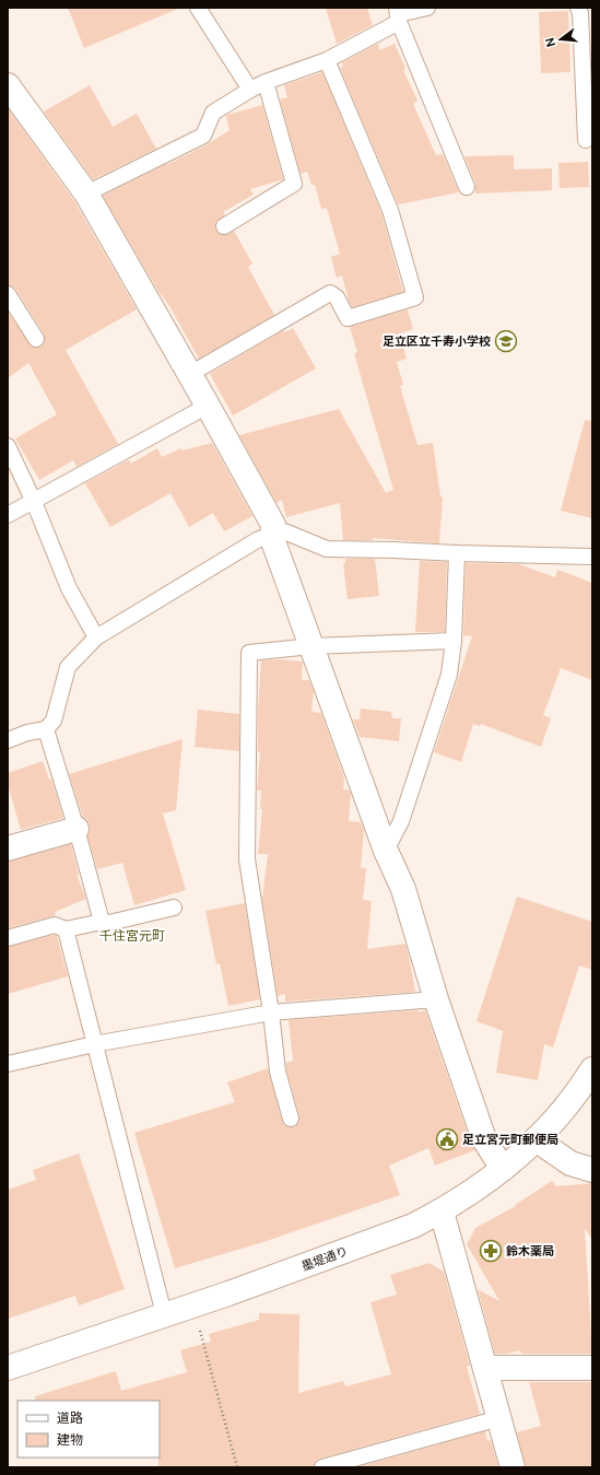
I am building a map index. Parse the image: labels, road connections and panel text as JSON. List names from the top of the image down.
{
  "streets": {
    "street": ["墨堤通り"]
  },
  "districts": ["千住宮元町"],
  "places": {
    "school or university": ["足立区立千寿小学校"],
    "public building": ["足立宮元町郵便局"],
    "pharmacy": ["鈴木薬局"]
  },
  "legend": ["道路", "建物"],
  "north": "left"
}
